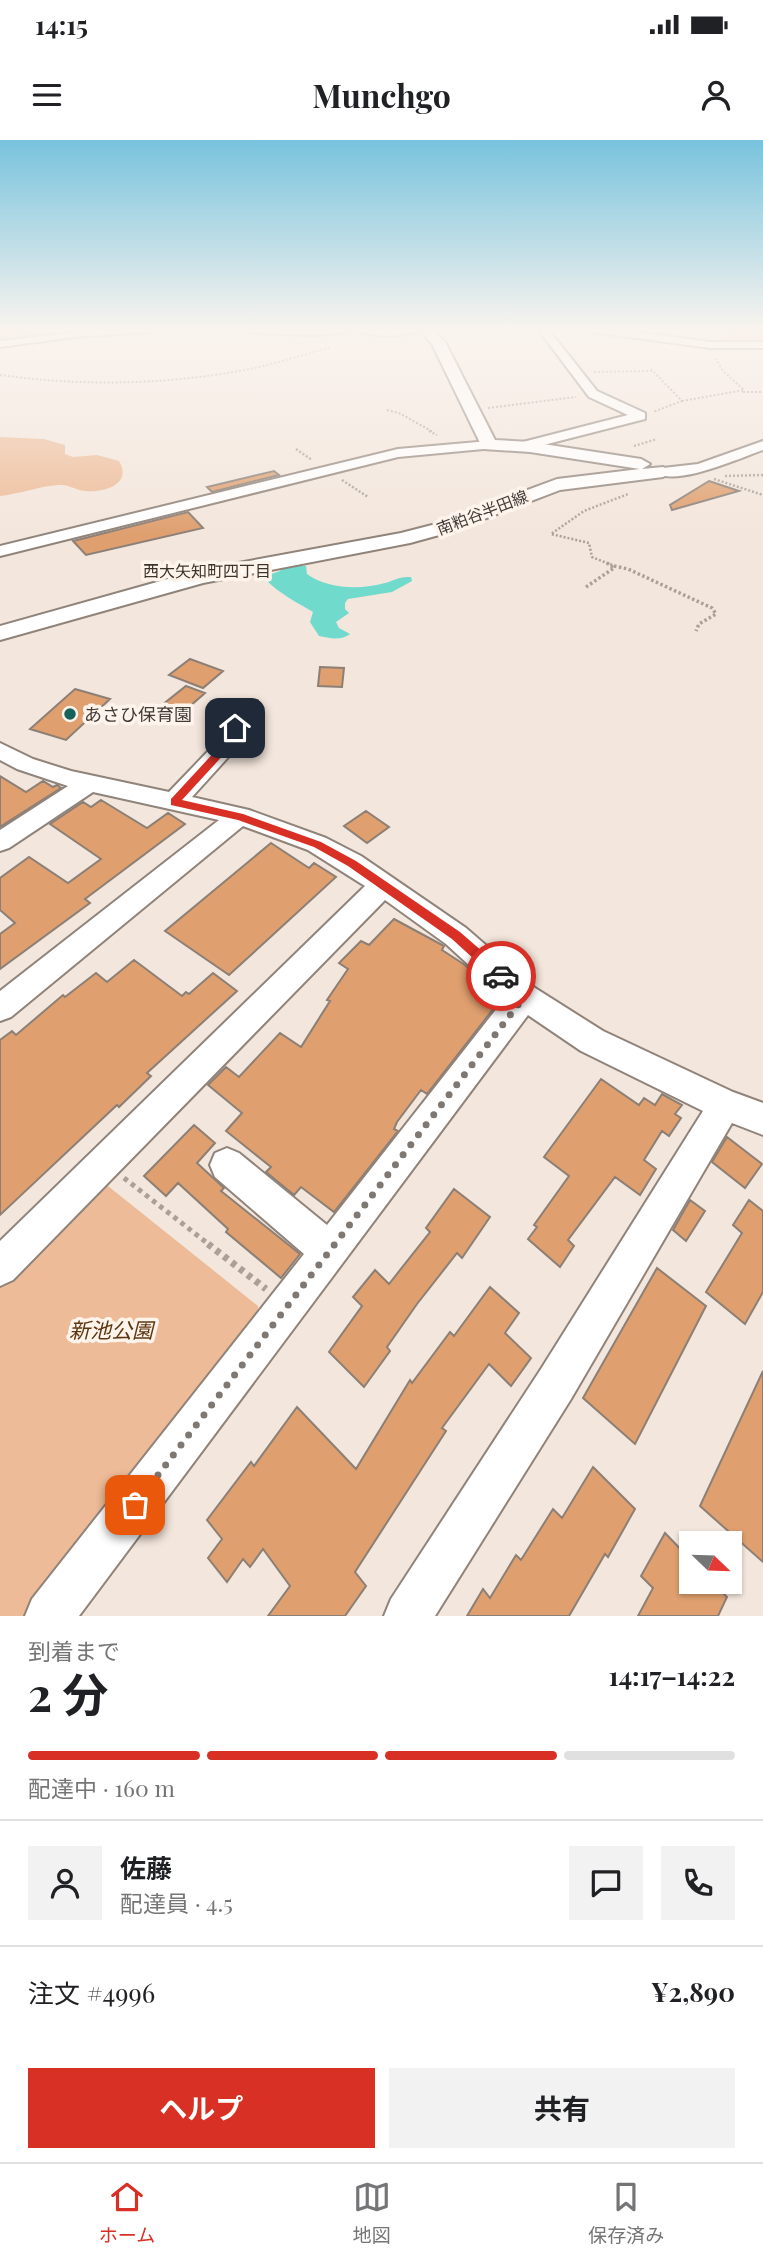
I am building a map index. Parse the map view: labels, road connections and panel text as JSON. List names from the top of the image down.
{
  "streets": {
    "main road": ["南粕谷半田線"]
  },
  "districts": ["西大矢知町四丁目"],
  "parks": ["新池公園"],
  "places": ["あさひ保育園"],
  "north": "bottom right",
  "page": {
    "status": "14:15",
    "header": "Munchgo",
    "heading": ["2 分", "到着まで", "14:17–14:22"],
    "panel": [
      "佐藤",
      "配達員 · 4.5",
      "注文 #4996",
      "¥2,890"
    ],
    "bar": "配達中 · 160 m",
    "buttons": ["ヘルプ", "共有"],
    "tabs": ["ホーム", "地図", "保存済み"]
  }
}
